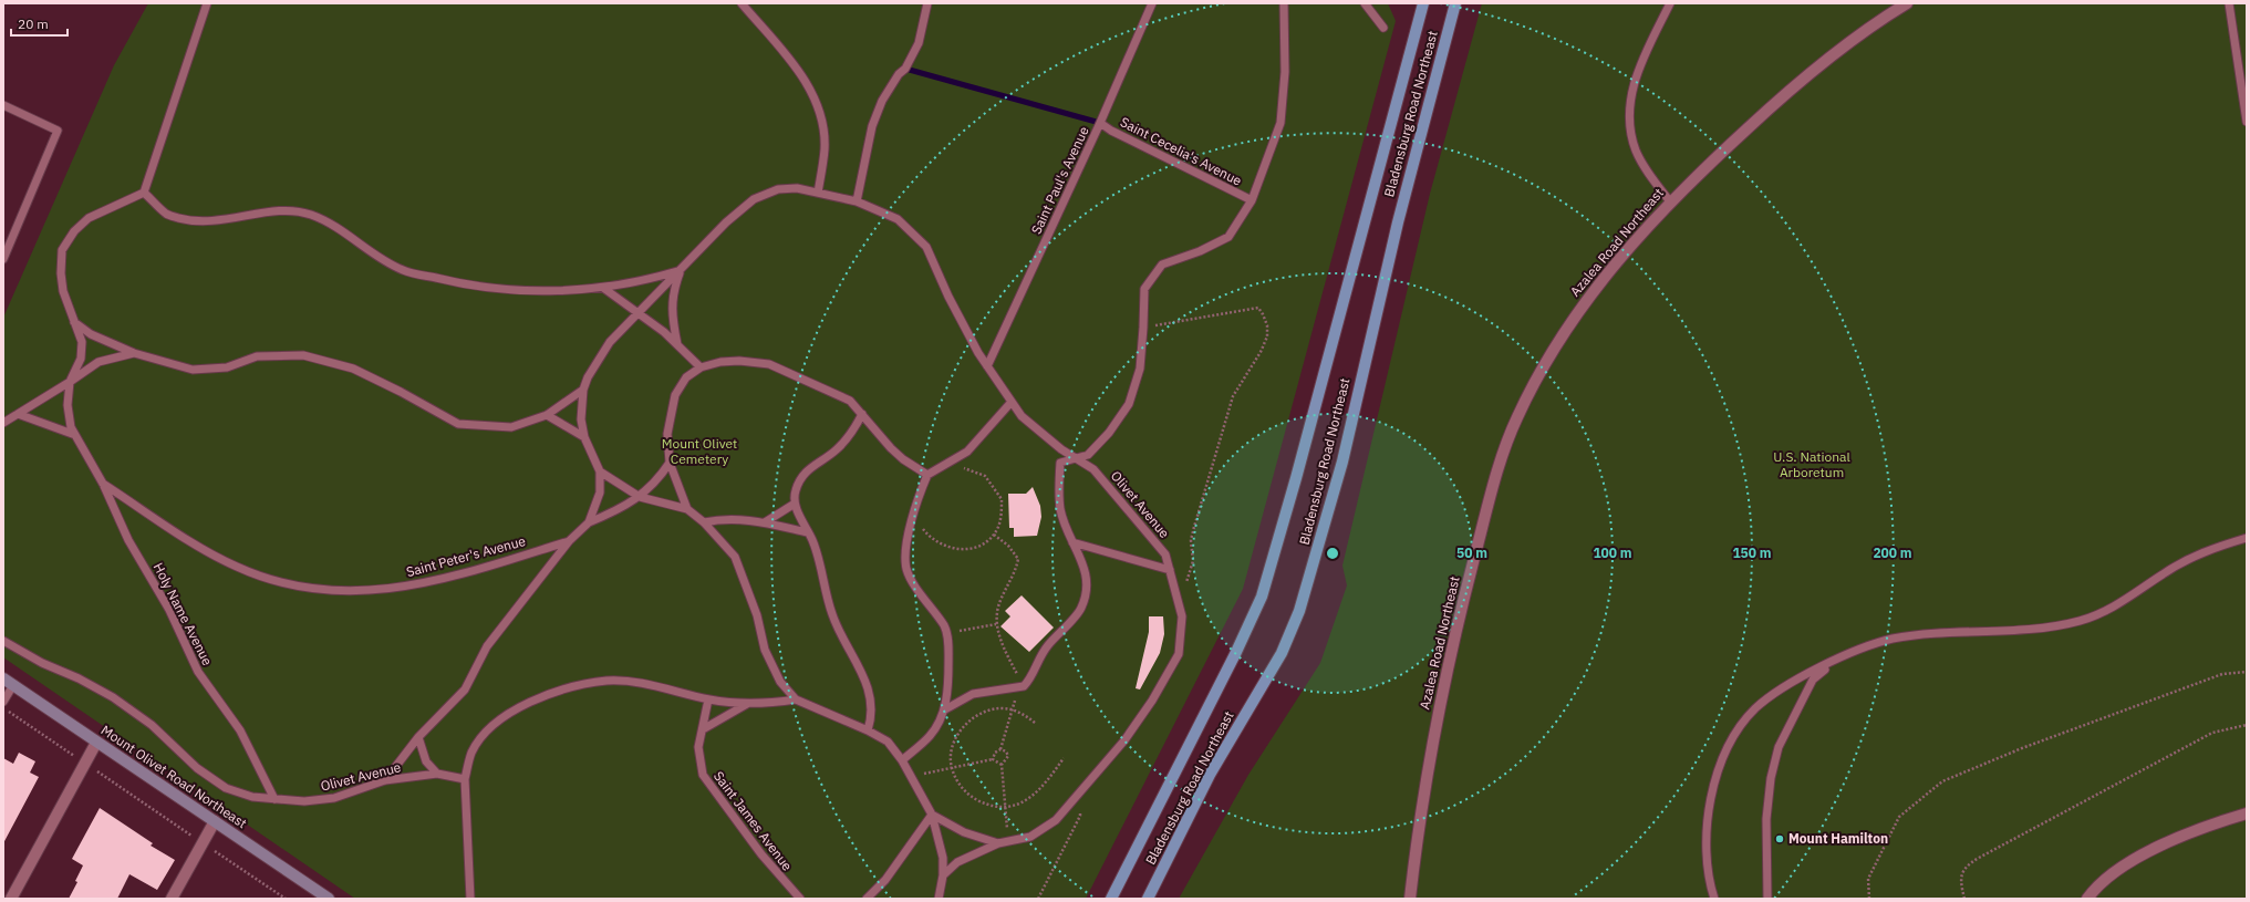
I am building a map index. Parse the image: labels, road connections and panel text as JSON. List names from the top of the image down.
{
  "streets": {
    "main road": ["Bladensburg Road Northeast", "Mount Olivet Road Northeast"],
    "street": ["Azalea Road Northeast"],
    "lane": [
      "Saint Cecelia's Avenue",
      "Saint Paul's Avenue",
      "Olivet Avenue",
      "Saint Peter's Avenue",
      "Holy Name Avenue",
      "Saint James Avenue"
    ]
  },
  "crossings": [
    ["Saint Cecelia's Avenue", "Saint Paul's Avenue"],
    ["Saint Paul's Avenue", "Olivet Avenue"],
    ["Olivet Avenue", "Holy Name Avenue"],
    ["Saint Peter's Avenue", "Holy Name Avenue"]
  ],
  "parks": ["Mount Olivet Cemetery", "U.S. National Arboretum"],
  "places": ["Mount Hamilton"],
  "scale_bar": "20 m",
  "rings": [
    "50 m",
    "100 m",
    "150 m",
    "200 m"
  ]
}
